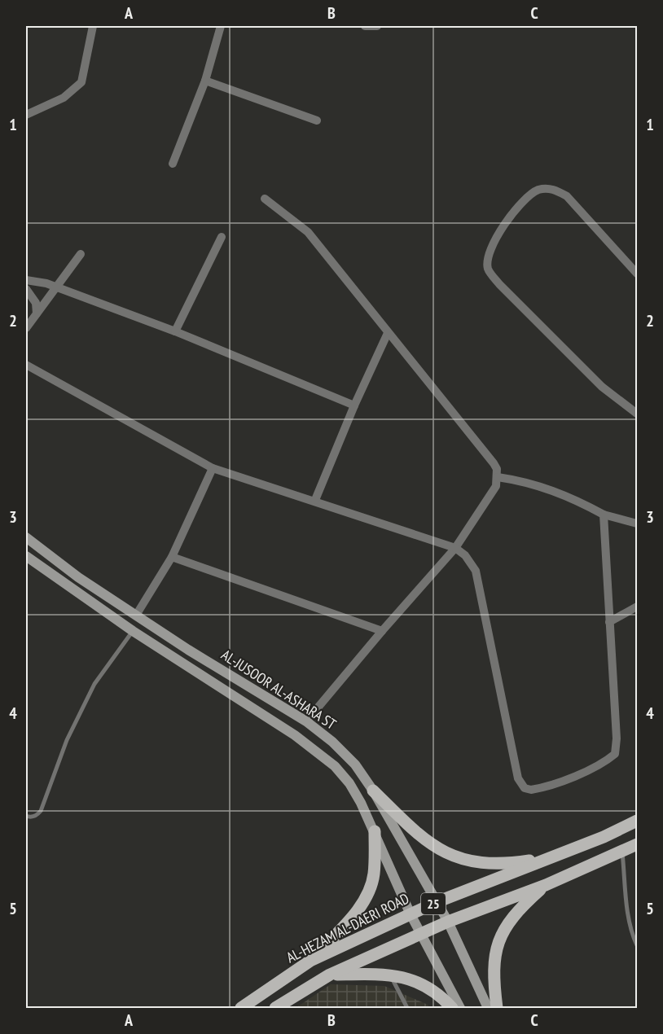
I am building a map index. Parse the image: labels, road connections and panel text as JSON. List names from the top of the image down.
{
  "streets": {
    "main road": ["AL-JUSOOR AL-ASHARA ST", "25", "AL-HEZAM AL-DAERI ROAD"]
  },
  "crossings": [
    ["AL-JUSOOR AL-ASHARA ST", "25"],
    ["AL-JUSOOR AL-ASHARA ST", "AL-HEZAM AL-DAERI ROAD"]
  ],
  "grid": {
    "columns": ["A", "B", "C"],
    "rows": [
      "1",
      "2",
      "3",
      "4",
      "5"
    ]
  }
}
